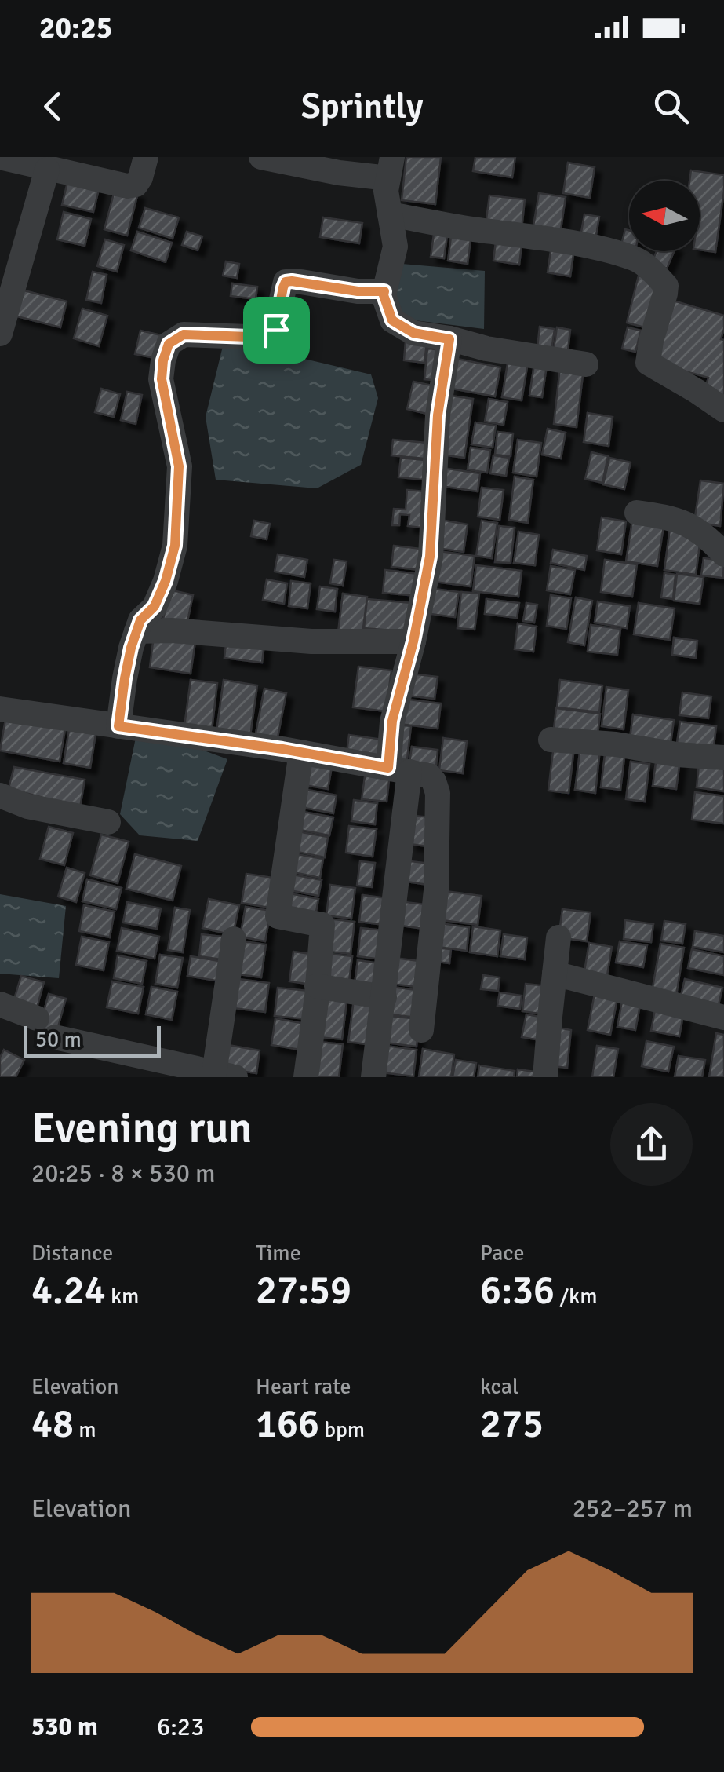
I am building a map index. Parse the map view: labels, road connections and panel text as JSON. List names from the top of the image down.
{
  "scale_bar": "50 m",
  "north": "left",
  "page": {
    "status": "20:25",
    "header": "Sprintly",
    "scale": "50 m",
    "heading": ["Evening run", "20:25 · 8 × 530 m"],
    "stats": [
      ["Distance", "4.24 km"],
      ["Time", "27:59"],
      ["Pace", "6:36 /km"],
      ["Elevation", "48 m"],
      ["Heart rate", "166 bpm"],
      ["kcal", "275"]
    ],
    "chart": ["Elevation", "252–257 m"],
    "list": [
      {
        "name": "530 m",
        "note": "6:23"
      }
    ]
  }
}
